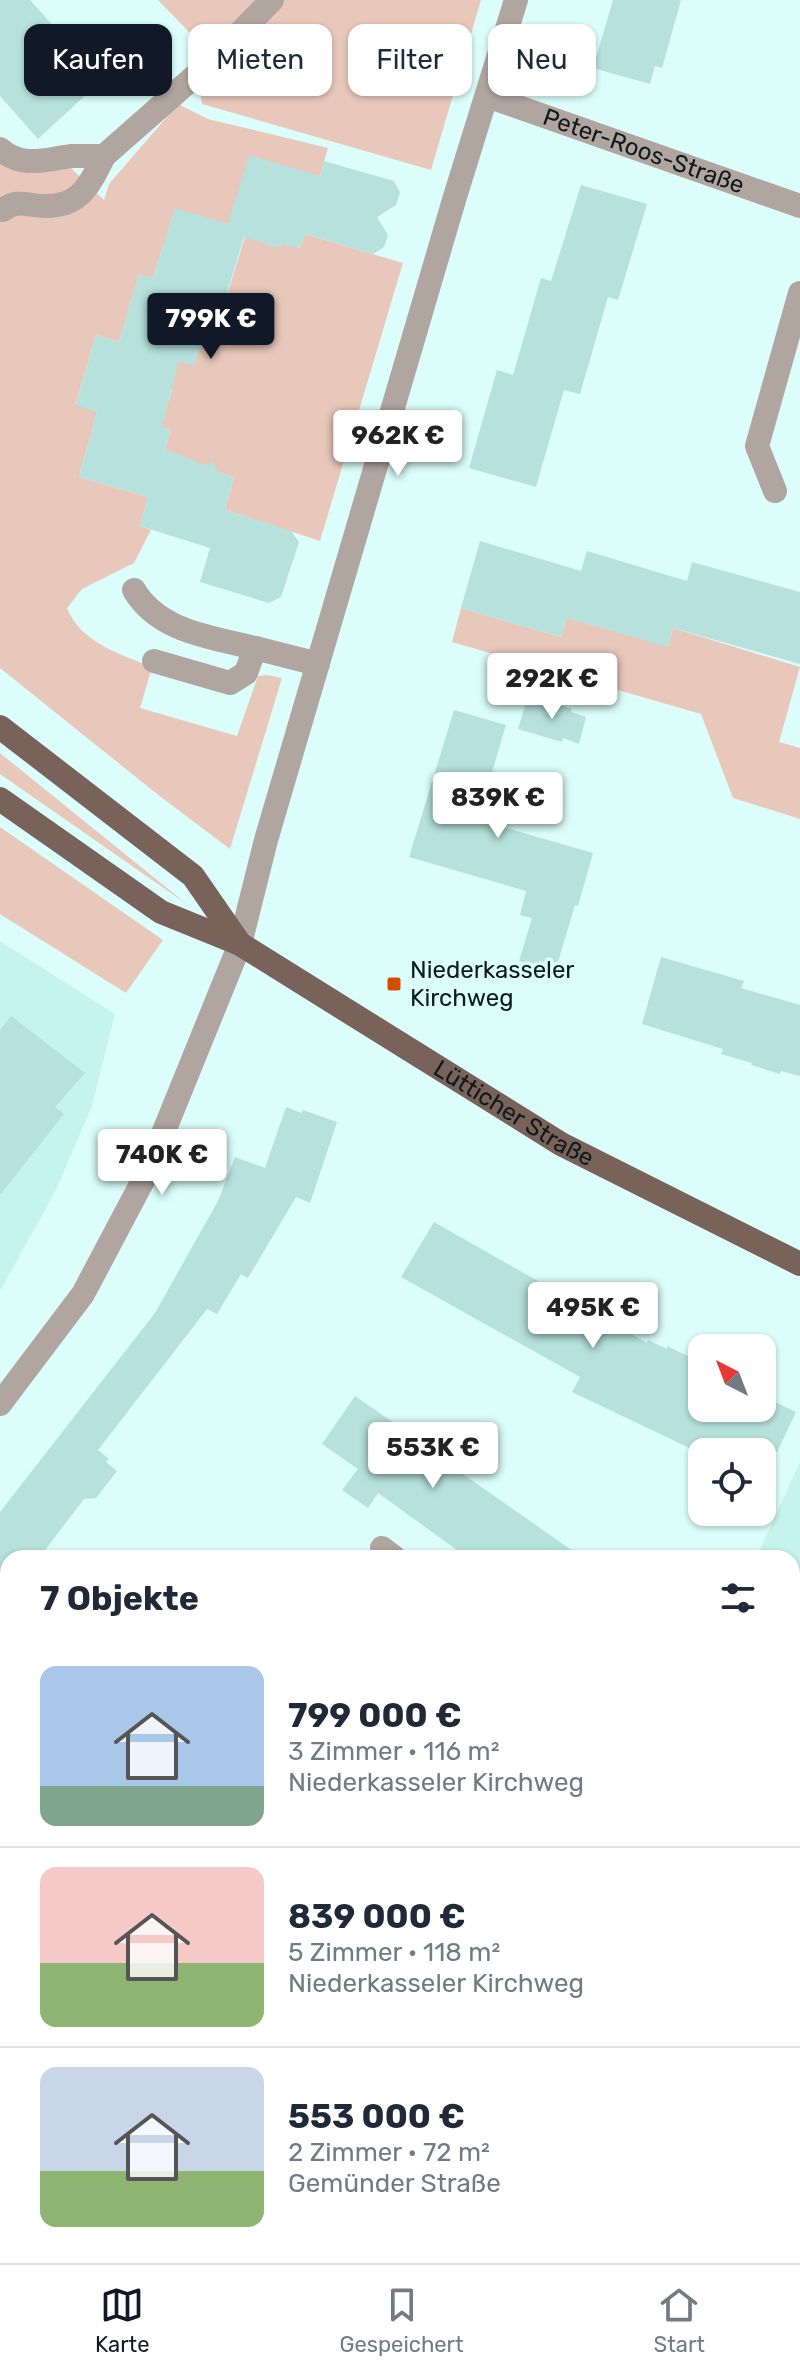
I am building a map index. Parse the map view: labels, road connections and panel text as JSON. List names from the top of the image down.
{
  "streets": {
    "main road": ["Lütticher Straße"],
    "street": ["Peter-Roos-Straße"]
  },
  "places": {
    "transit": ["Niederkasseler Kirchweg"]
  },
  "north": "top left",
  "page": {
    "chip": [
      "Kaufen",
      "Mieten",
      "Filter",
      "Neu"
    ],
    "price": [
      "799K €",
      "962K €",
      "292K €",
      "839K €",
      "740K €",
      "495K €",
      "553K €"
    ],
    "heading": "7 Objekte",
    "list": [
      {
        "name": "799 000 €",
        "note": "3 Zimmer · 116 m² · Niederkasseler Kirchweg"
      },
      {
        "name": "839 000 €",
        "note": "5 Zimmer · 118 m² · Niederkasseler Kirchweg"
      },
      {
        "name": "553 000 €",
        "note": "2 Zimmer · 72 m² · Gemünder Straße"
      }
    ],
    "tabs": ["Karte", "Gespeichert", "Start"]
  }
}
